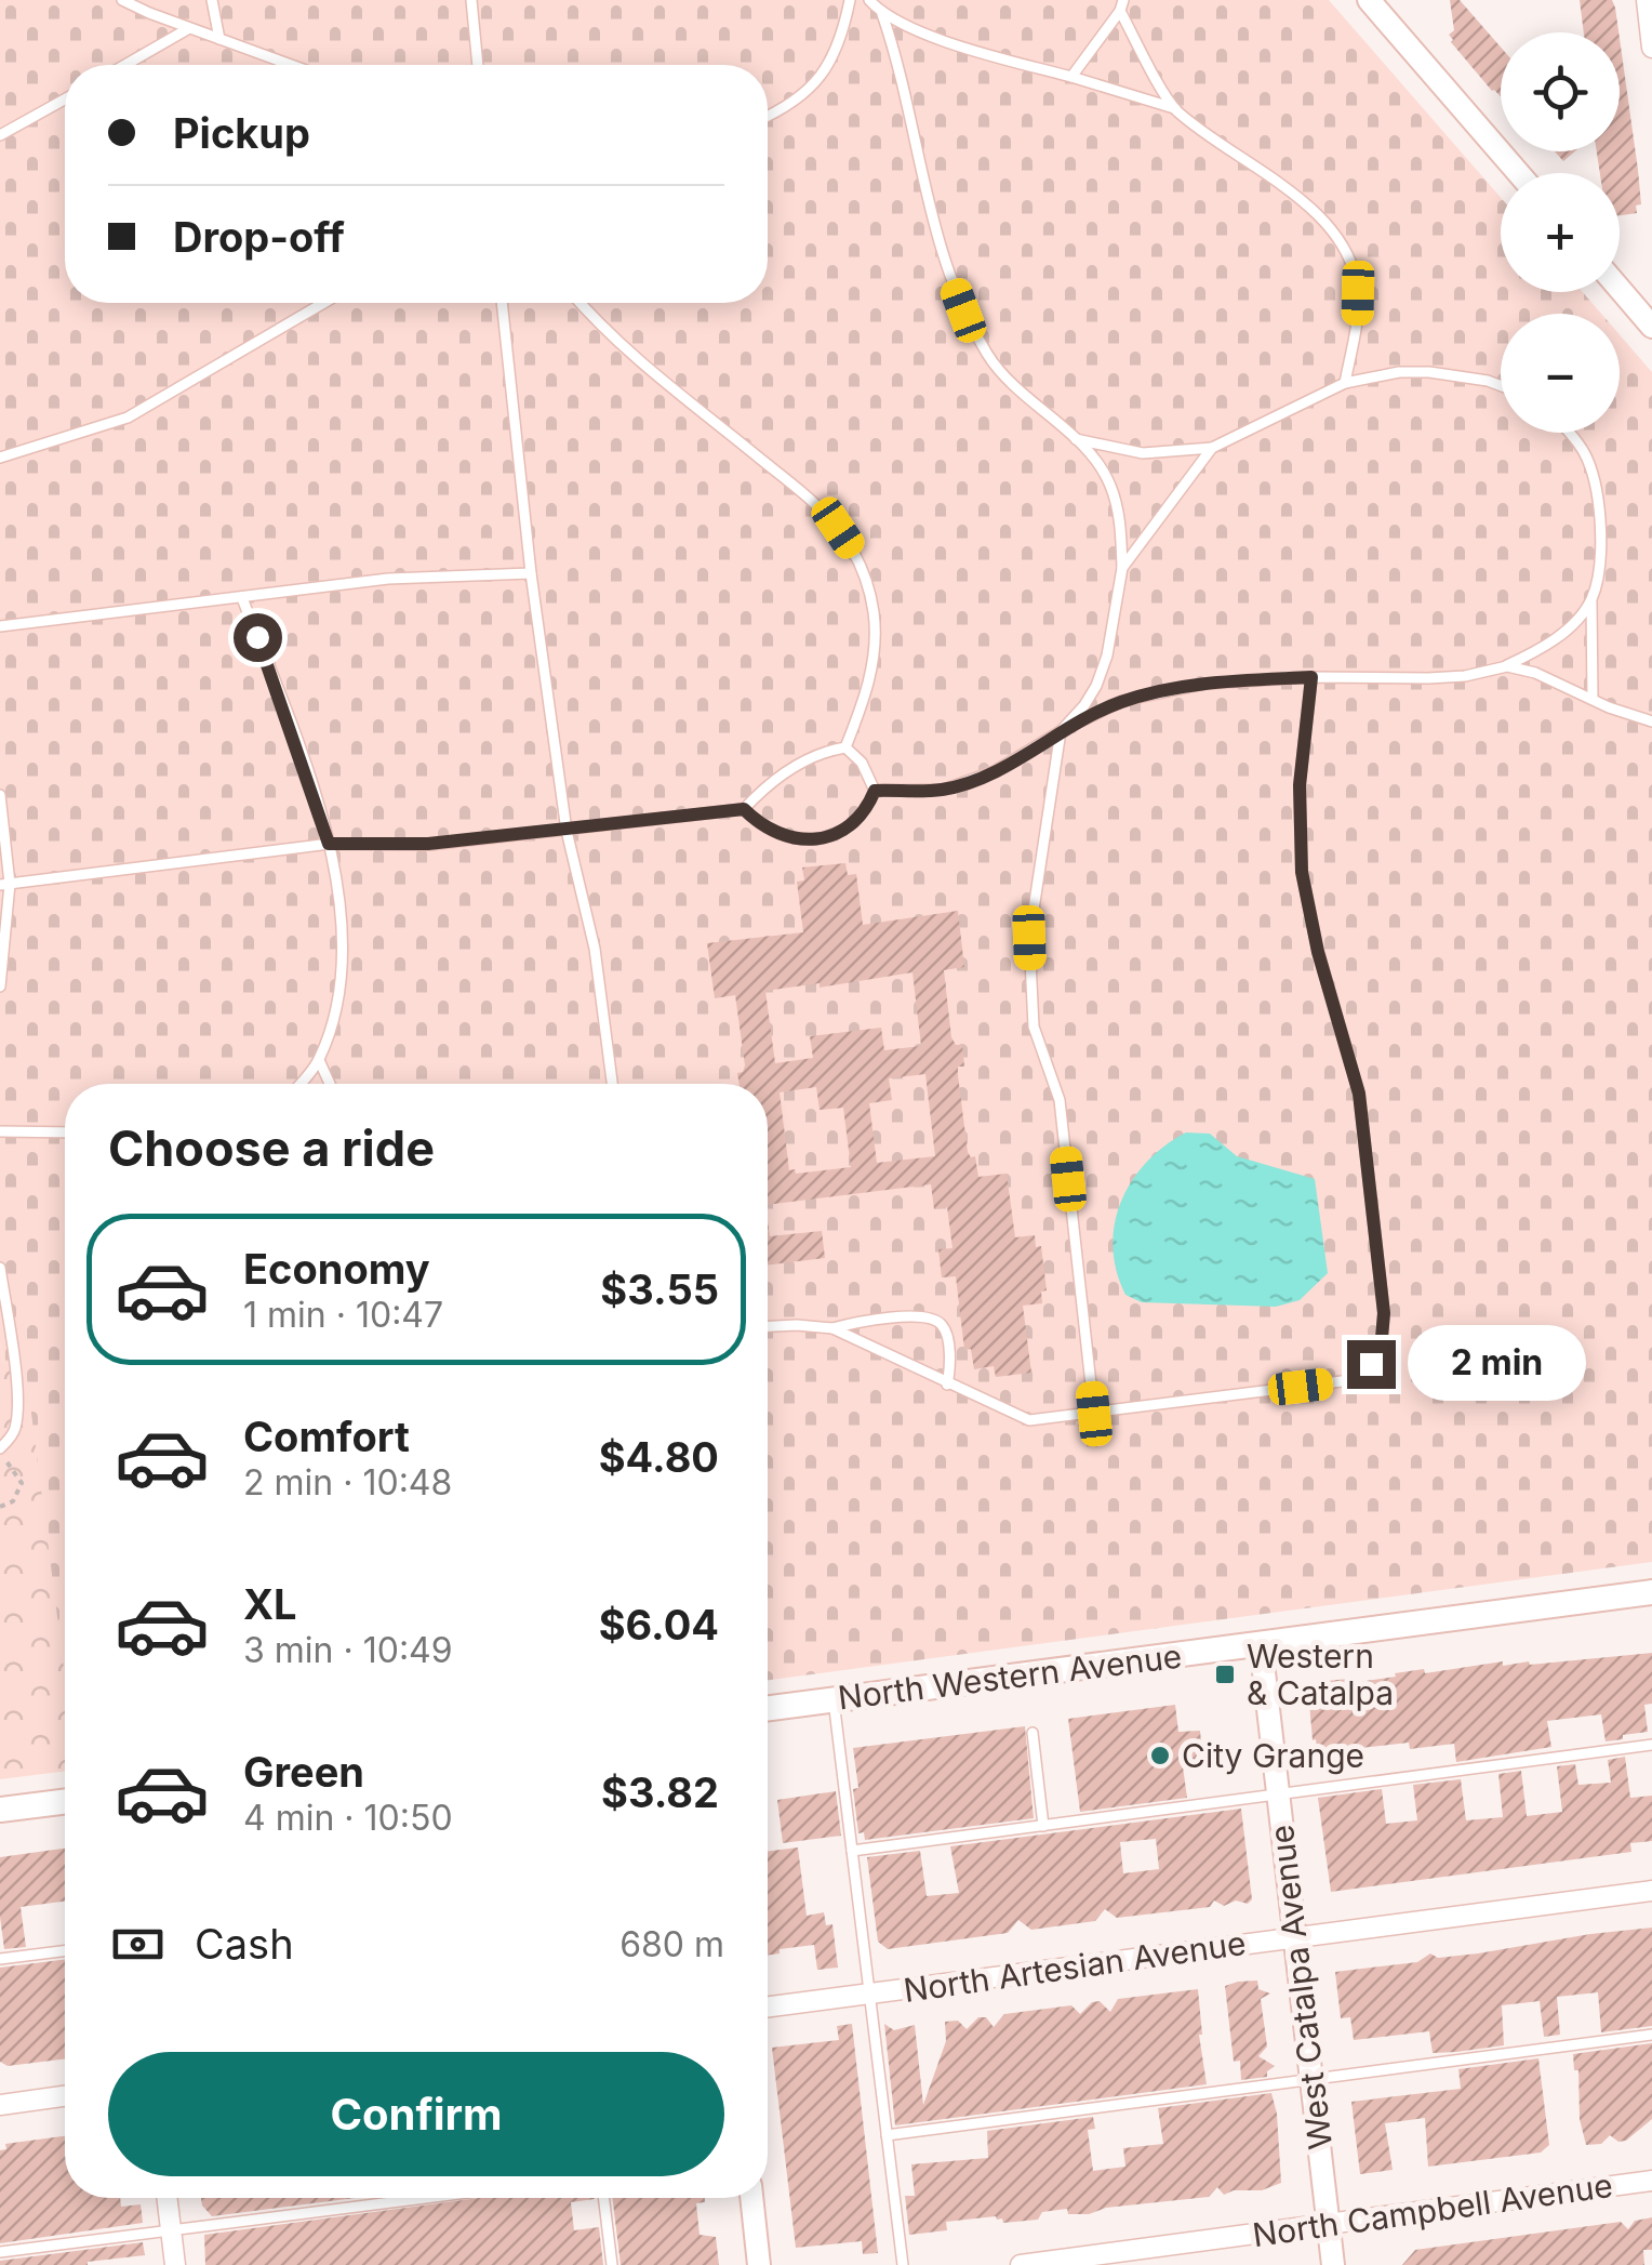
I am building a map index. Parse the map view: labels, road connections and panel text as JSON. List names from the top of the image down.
{
  "streets": {
    "main road": ["North Western Avenue"],
    "street": ["North Artesian Avenue", "West Catalpa Avenue", "North Campbell Avenue"]
  },
  "crossings": [
    ["North Western Avenue", "West Catalpa Avenue"],
    ["North Artesian Avenue", "West Catalpa Avenue"],
    ["West Catalpa Avenue", "North Campbell Avenue"]
  ],
  "places": {
    "transit": ["Western & Catalpa"],
    "other": ["City Grange"]
  },
  "page": {
    "map_buttons": ["+", "−"],
    "banner": ["Pickup", "Drop-off"],
    "heading": "Choose a ride",
    "list": [
      {
        "name": "Economy",
        "note": "1 min · 10:47",
        "value": "$3.55"
      },
      {
        "name": "Comfort",
        "note": "2 min · 10:48",
        "value": "$4.80"
      },
      {
        "name": "XL",
        "note": "3 min · 10:49",
        "value": "$6.04"
      },
      {
        "name": "Green",
        "note": "4 min · 10:50",
        "value": "$3.82"
      }
    ],
    "bubble": "2 min",
    "pay": ["Cash", "680 m"],
    "buttons": "Confirm"
  }
}
